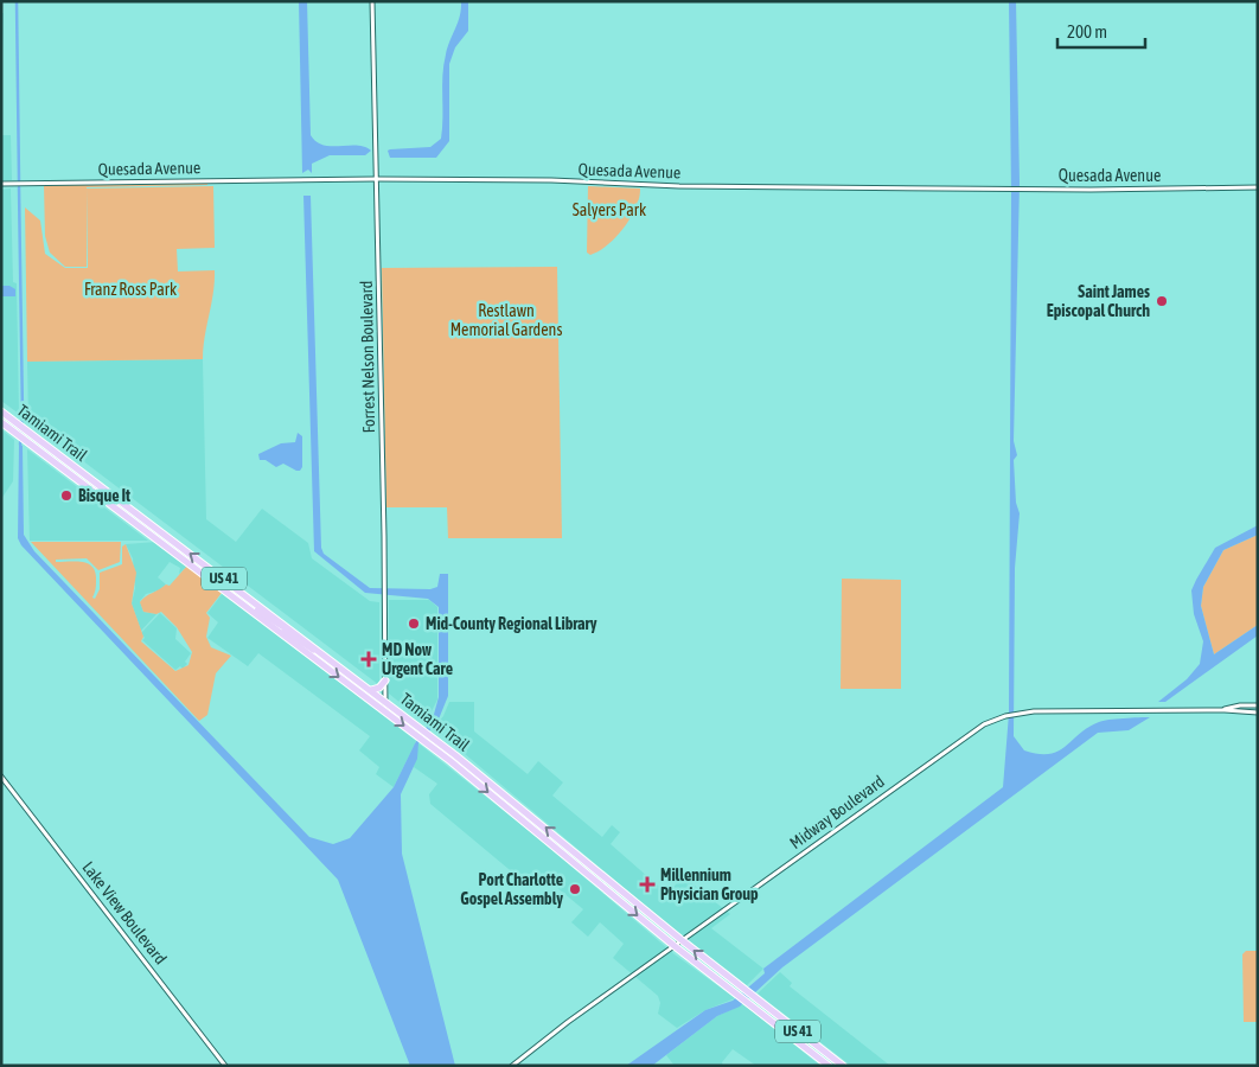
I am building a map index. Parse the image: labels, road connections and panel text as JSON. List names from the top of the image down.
{
  "streets": {
    "main road": ["Tamiami Trail", "US 41"],
    "street": [
      "Quesada Avenue",
      "Forrest Nelson Boulevard",
      "Midway Boulevard",
      "Lake View Boulevard"
    ]
  },
  "crossings": [
    ["Quesada Avenue", "Forrest Nelson Boulevard"],
    ["Forrest Nelson Boulevard", "Tamiami Trail"],
    ["Tamiami Trail", "Midway Boulevard"]
  ],
  "parks": ["Salyers Park", "Franz Ross Park", "Restlawn Memorial Gardens"],
  "places": {
    "other": [
      "Saint James Episcopal Church",
      "Bisque It",
      "Mid-County Regional Library",
      "Port Charlotte Gospel Assembly"
    ],
    "health": ["MD Now Urgent Care", "Millennium Physician Group"]
  },
  "scale_bar": "200 m"
}
